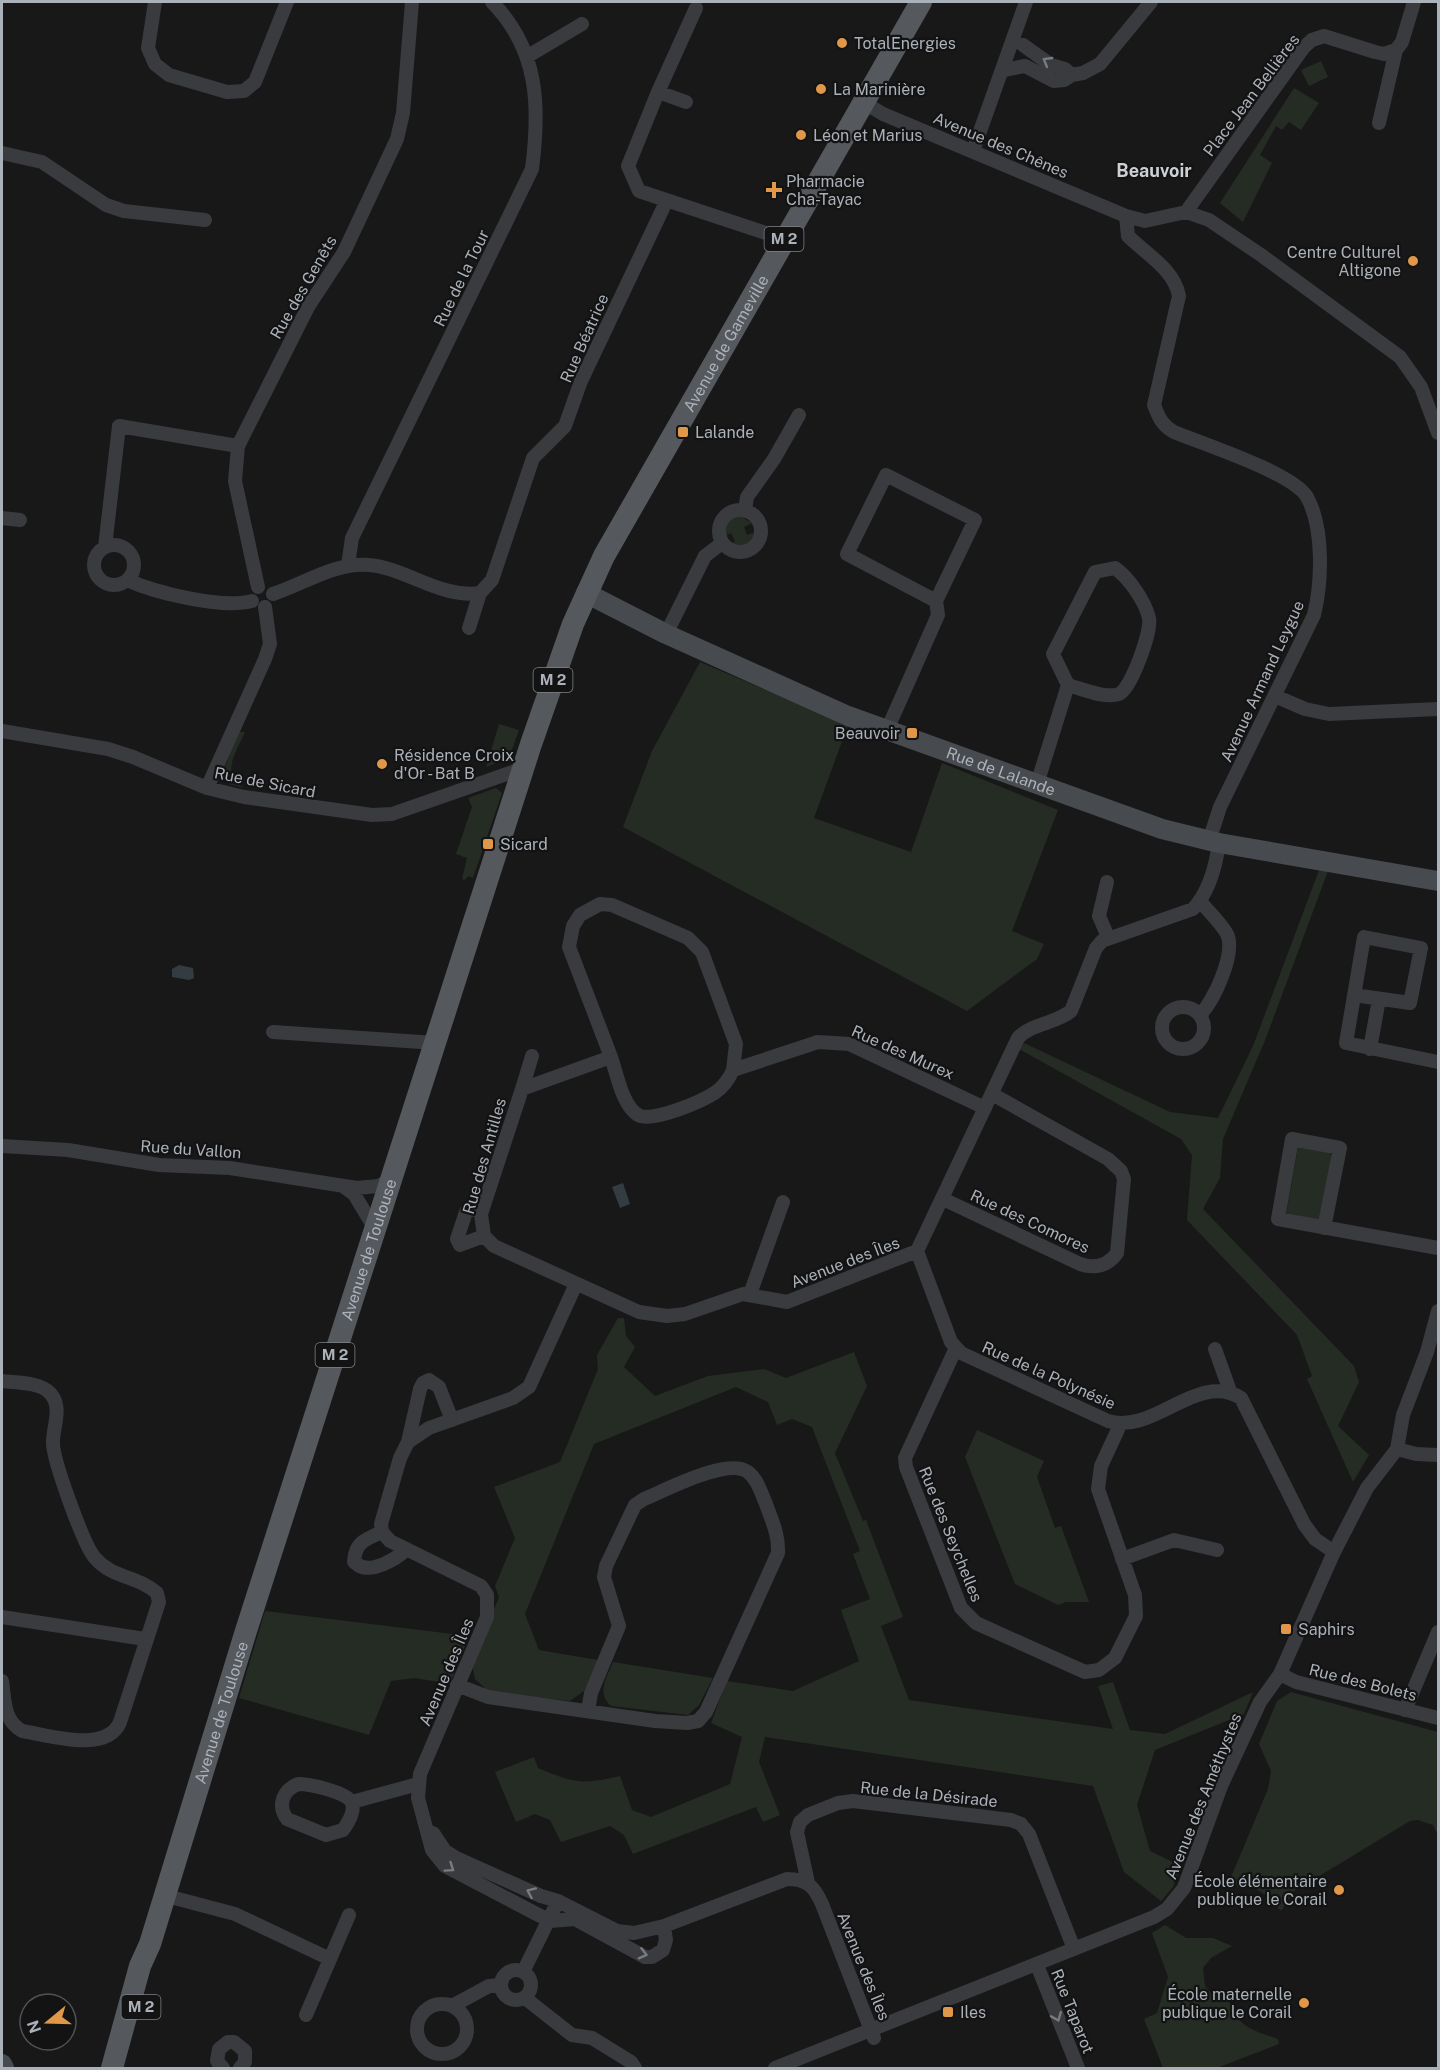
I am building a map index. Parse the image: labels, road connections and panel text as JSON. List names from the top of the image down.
{
  "streets": {
    "main road": ["M 2", "Avenue de Gameville", "Avenue de Toulouse"],
    "street": [
      "Place Jean Bellières",
      "Avenue des Chênes",
      "Rue de la Tour",
      "Rue des Genêts",
      "Rue Béatrice",
      "Avenue Armand Leygue",
      "Rue de Lalande",
      "Rue de Sicard",
      "Rue des Murex",
      "Rue du Vallon",
      "Rue des Antilles",
      "Rue des Comores",
      "Avenue des Îles",
      "Rue de la Polynésie",
      "Rue des Seychelles",
      "Rue des Bolets",
      "Rue de la Désirade",
      "Avenue des Améthystes",
      "Rue Taparot"
    ]
  },
  "crossings": [
    ["Avenue des Chênes", "Avenue de Gameville"],
    ["Avenue des Chênes", "Avenue Armand Leygue"],
    ["Avenue de Gameville", "Rue de Lalande"],
    ["Avenue de Gameville", "Avenue de Toulouse"],
    ["Avenue Armand Leygue", "Rue de Lalande"],
    ["Rue de Lalande", "Avenue de Toulouse"],
    ["Rue de Sicard", "Avenue de Toulouse"],
    ["Rue des Murex", "Avenue des Îles"],
    ["Rue du Vallon", "Avenue de Toulouse"],
    ["Rue des Antilles", "Avenue des Îles"],
    ["Rue des Comores", "Avenue des Îles"],
    ["Avenue des Îles", "Rue de la Polynésie"],
    ["Avenue des Îles", "Rue de la Désirade"],
    ["Avenue des Îles", "Avenue des Améthystes"],
    ["Rue de la Polynésie", "Rue des Seychelles"],
    ["Rue des Bolets", "Avenue des Améthystes"],
    ["Rue de la Désirade", "Avenue des Améthystes"],
    ["Avenue des Améthystes", "Rue Taparot"]
  ],
  "one_way": ["Rue Taparot"],
  "districts": ["Beauvoir"],
  "places": {
    "other": [
      "TotalEnergies",
      "La Marinière",
      "Léon et Marius",
      "Centre Culturel Altigone",
      "Résidence Croix d'Or - Bat B",
      "École élémentaire publique le Corail",
      "École maternelle publique le Corail"
    ],
    "health": ["Pharmacie Cha-Tayac"],
    "transit": [
      "Lalande",
      "Beauvoir",
      "Sicard",
      "Saphirs",
      "Iles"
    ]
  },
  "north": "left"
}
